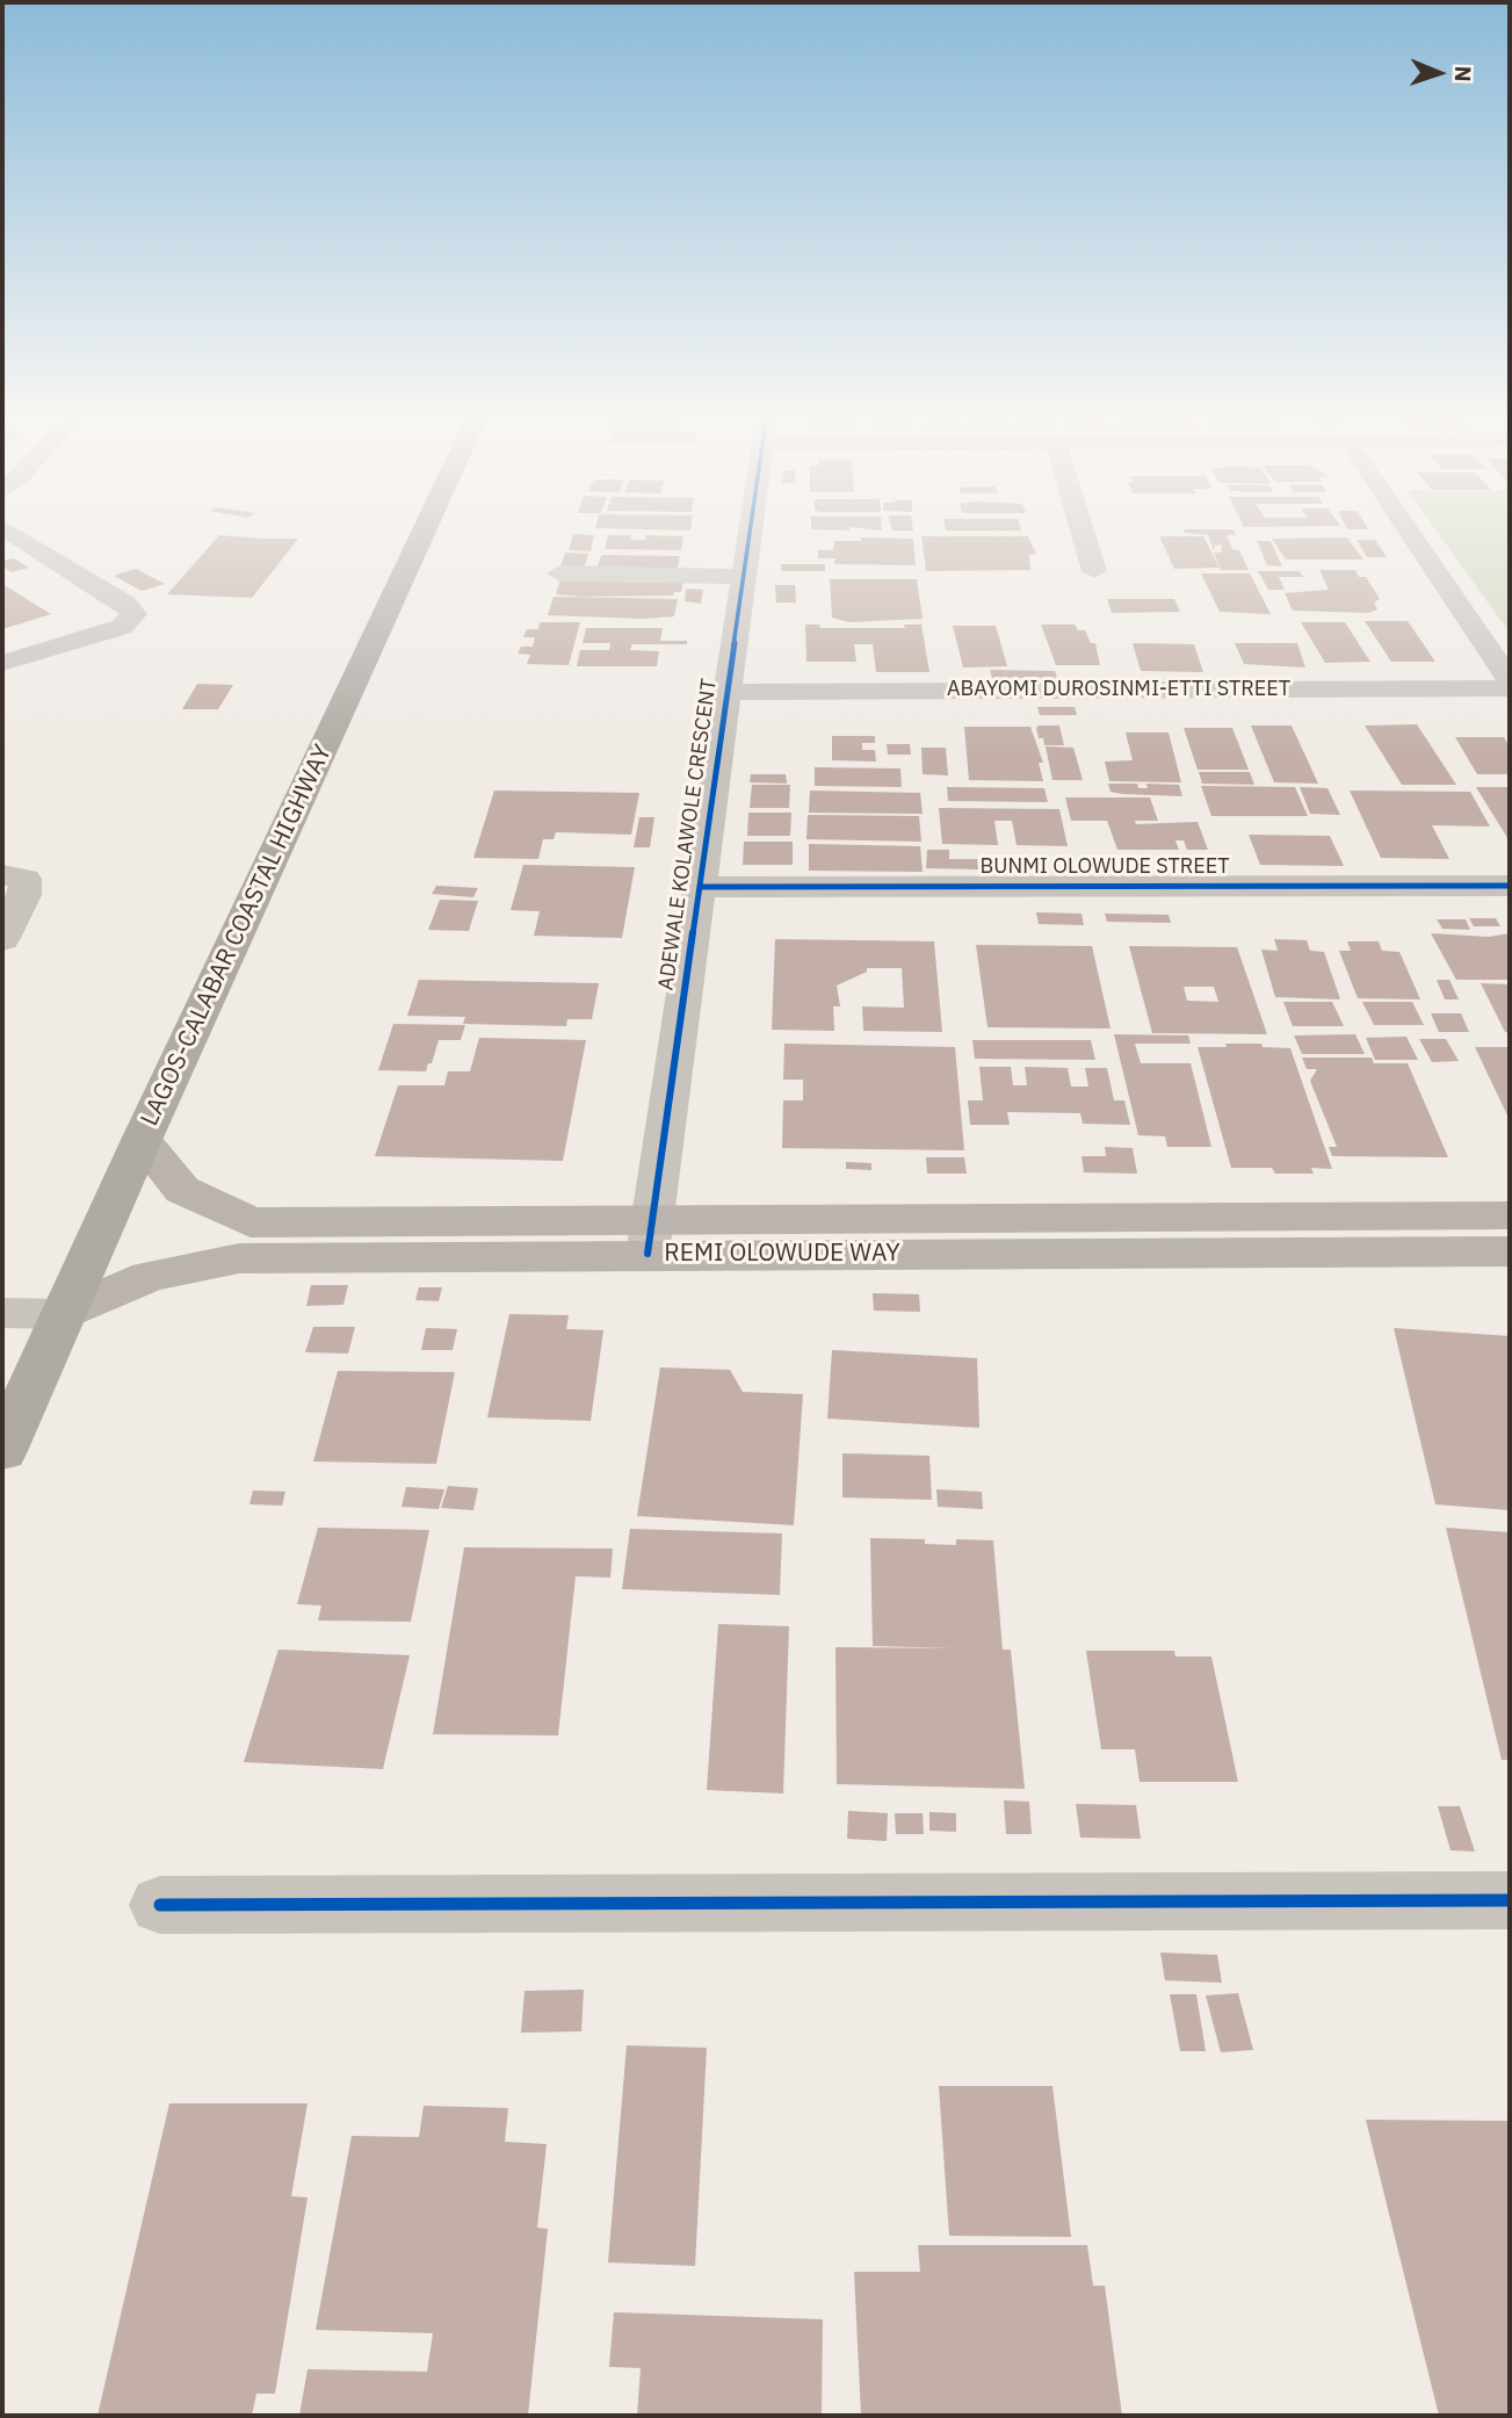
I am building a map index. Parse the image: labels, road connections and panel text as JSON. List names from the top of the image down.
{
  "streets": {
    "highway": ["LAGOS-CALABAR COASTAL HIGHWAY"],
    "main road": ["REMI OLOWUDE WAY"],
    "street": ["ABAYOMI DUROSINMI-ETTI STREET", "ADEWALE KOLAWOLE CRESCENT", "BUNMI OLOWUDE STREET"]
  },
  "crossings": [
    ["ABAYOMI DUROSINMI-ETTI STREET", "ADEWALE KOLAWOLE CRESCENT"],
    ["ADEWALE KOLAWOLE CRESCENT", "BUNMI OLOWUDE STREET"],
    ["ADEWALE KOLAWOLE CRESCENT", "REMI OLOWUDE WAY"],
    ["LAGOS-CALABAR COASTAL HIGHWAY", "REMI OLOWUDE WAY"]
  ],
  "north": "right"
}
